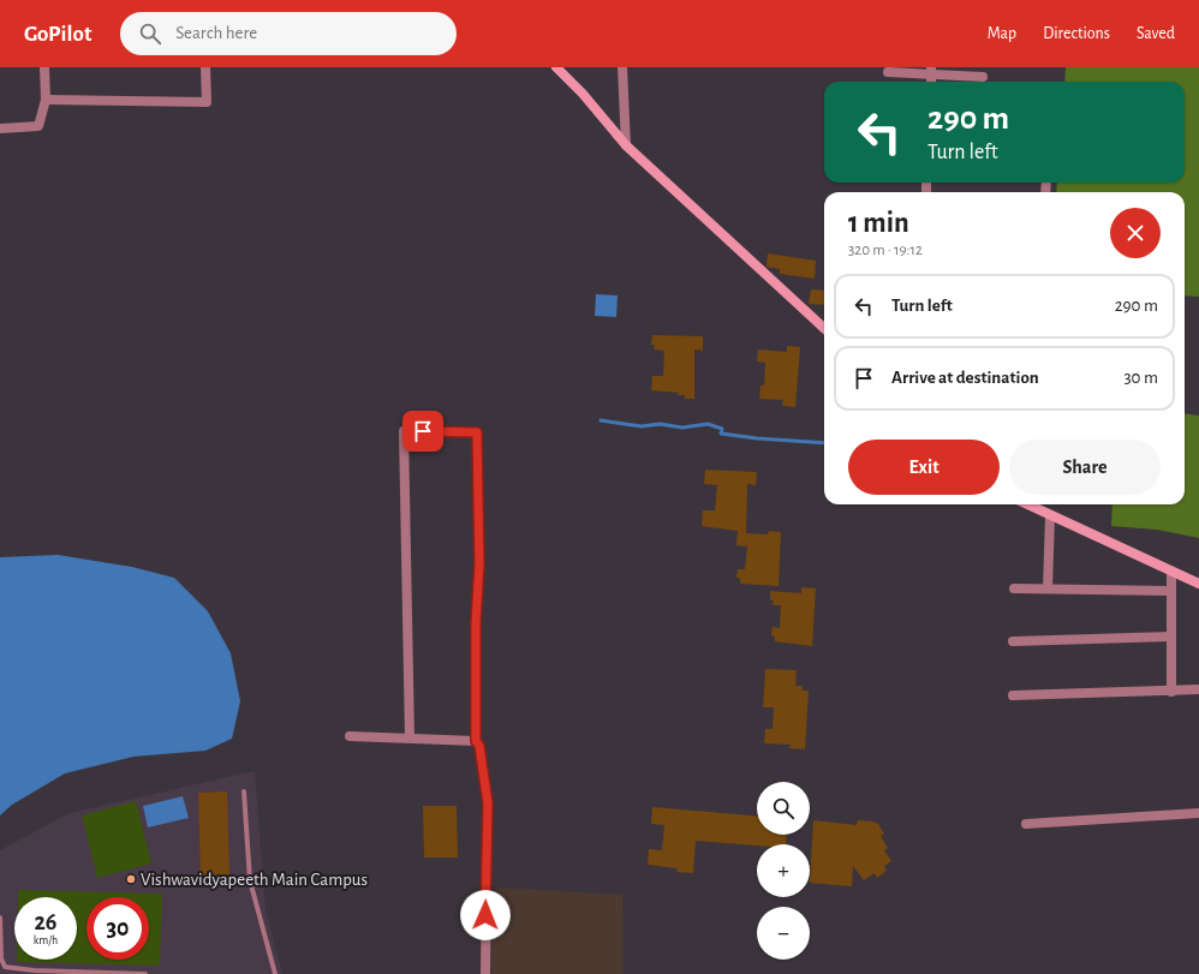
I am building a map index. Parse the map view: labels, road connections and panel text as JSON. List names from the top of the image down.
{
  "places": ["Vishwavidyapeeth Main Campus"],
  "page": {
    "header": "GoPilot",
    "search": "Search here",
    "nav": ["Map", "Directions", "Saved"],
    "turn": ["290 m", "Turn left"],
    "heading": ["1 min", "320 m · 19:12"],
    "list": [
      {
        "name": "Turn left",
        "value": "290 m"
      },
      {
        "name": "Arrive at destination",
        "value": "30 m"
      }
    ],
    "buttons": ["Exit", "Share"],
    "map_buttons": ["+", "−"],
    "speed": "26 km/h",
    "limit": "30"
  }
}
